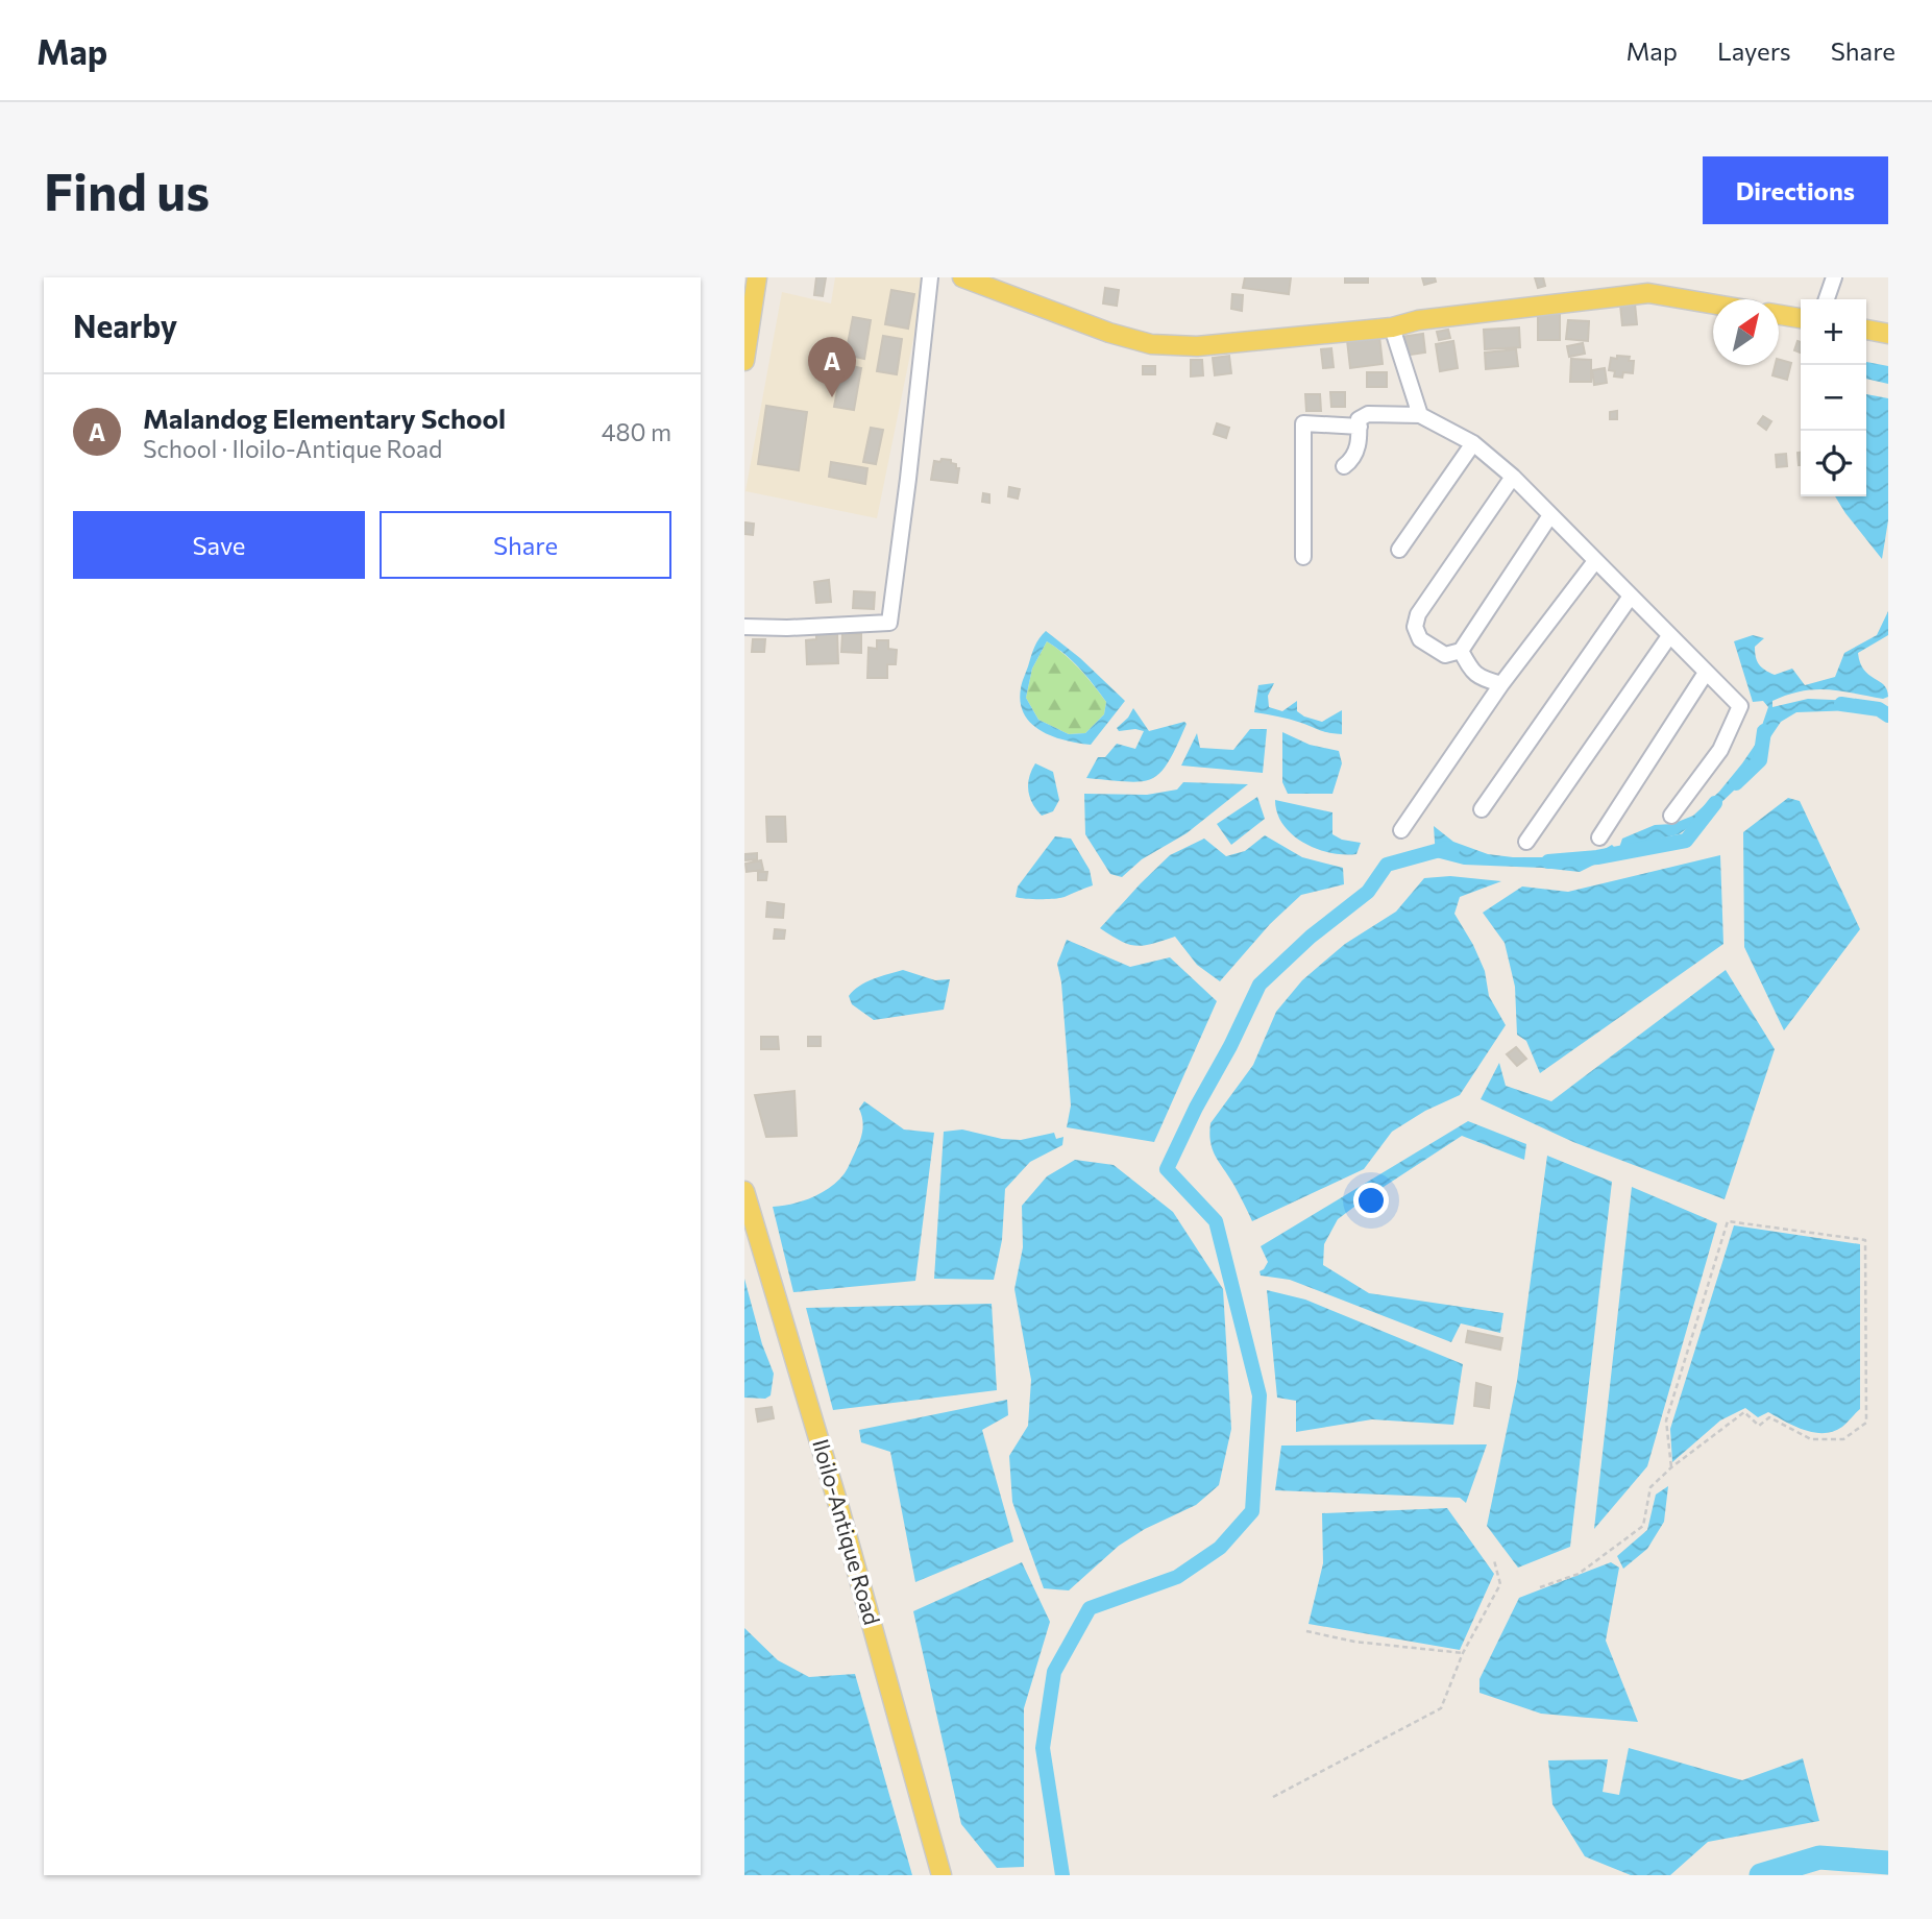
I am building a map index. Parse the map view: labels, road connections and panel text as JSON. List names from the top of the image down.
{
  "streets": {
    "main road": ["Iloilo-Antique Road"]
  },
  "north": "top right",
  "page": {
    "header": "Map",
    "nav": ["Map", "Layers", "Share"],
    "buttons": [
      "Directions",
      ["Save", "Share"]
    ],
    "title": "Find us",
    "heading": "Nearby",
    "map_buttons": ["+", "−"],
    "pins": "A",
    "list": [
      {
        "mark": "A",
        "name": "Malandog Elementary School",
        "note": "School · Iloilo-Antique Road",
        "value": "480 m"
      }
    ]
  }
}
